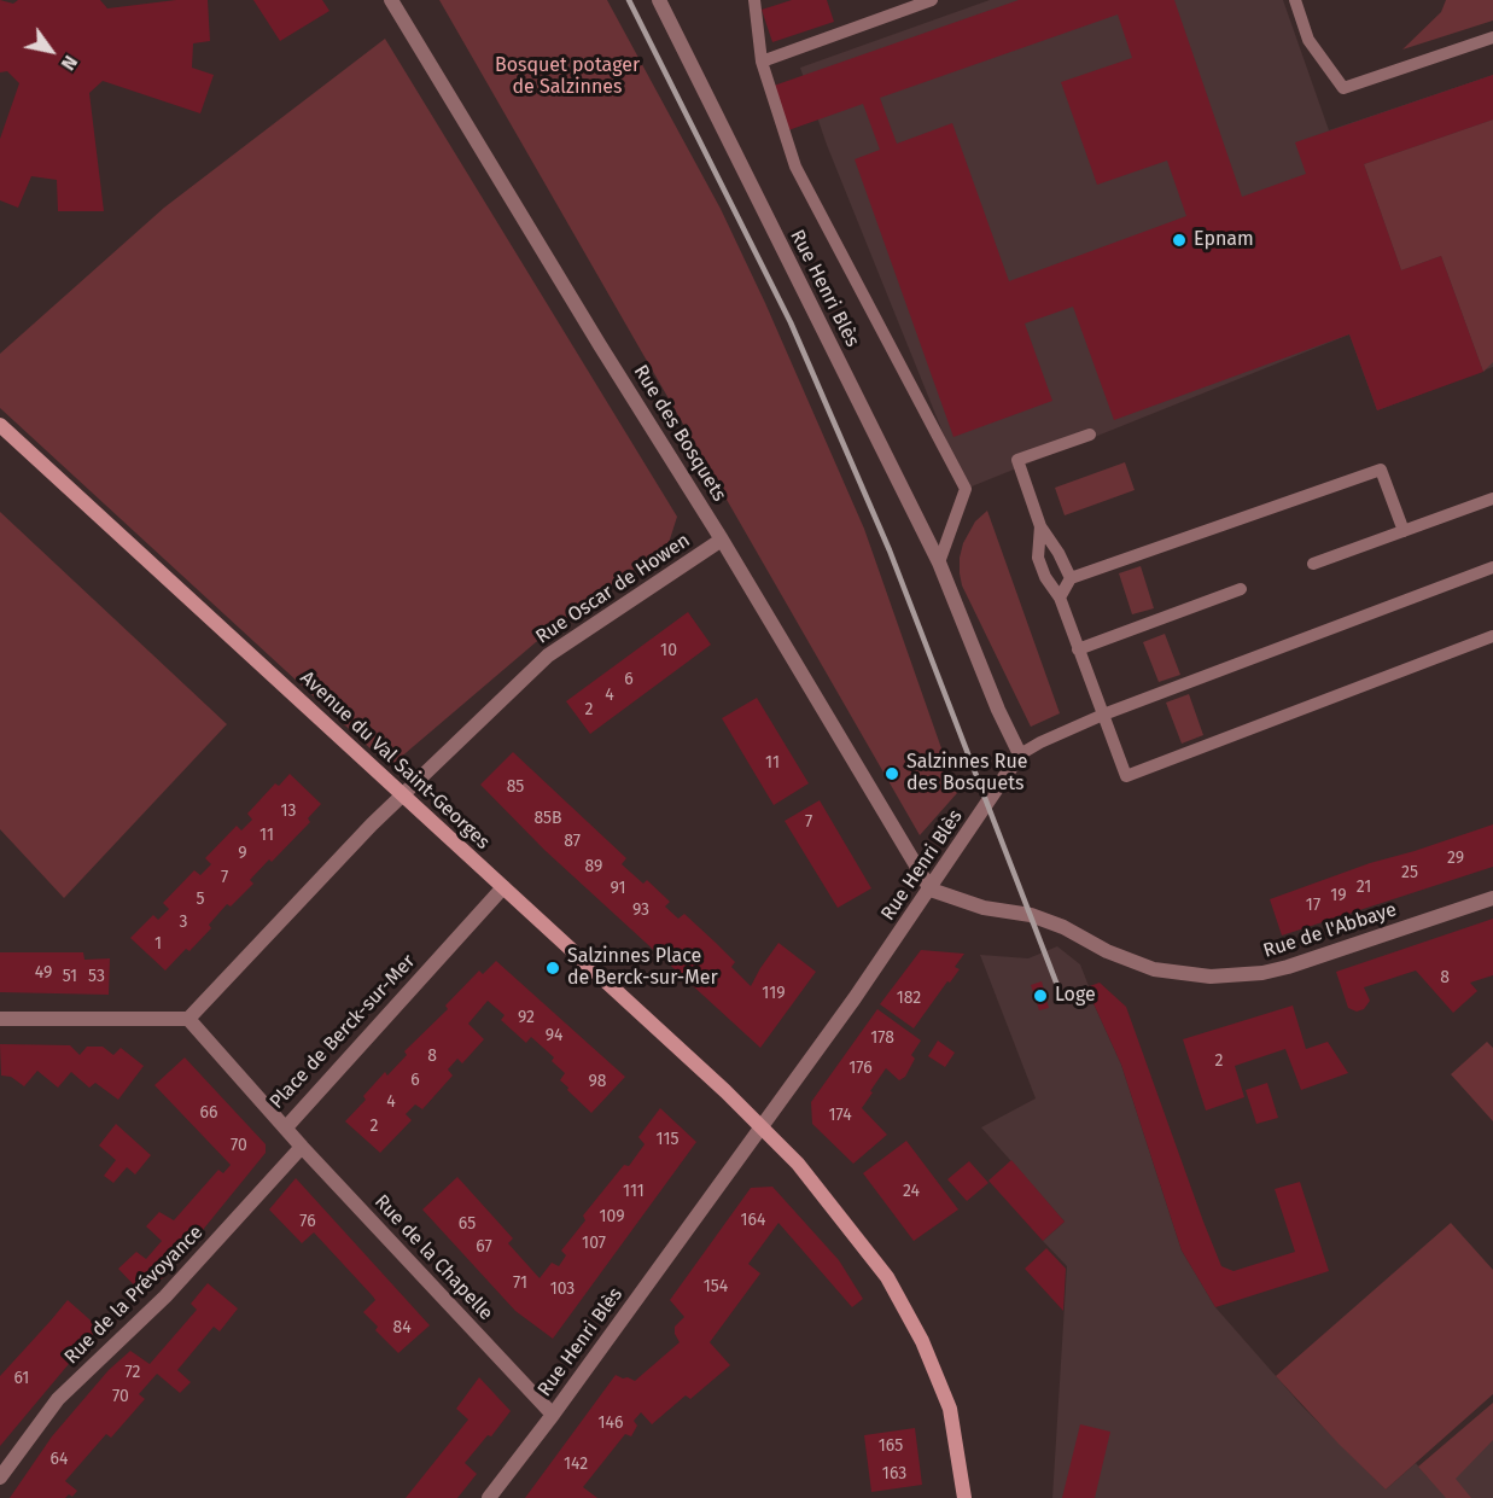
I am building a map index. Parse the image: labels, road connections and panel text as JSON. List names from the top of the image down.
{
  "streets": {
    "main road": ["Avenue du Val Saint-Georges"],
    "street": [
      "Rue Henri Blès",
      "Rue des Bosquets",
      "Rue Oscar de Howen",
      "Rue de l'Abbaye",
      "Place de Berck-sur-Mer",
      "Rue de la Chapelle",
      "Rue de la Prévoyance"
    ]
  },
  "crossings": [
    ["Rue Henri Blès", "Rue des Bosquets"],
    ["Rue Henri Blès", "Avenue du Val Saint-Georges"],
    ["Rue Henri Blès", "Rue de l'Abbaye"],
    ["Rue Henri Blès", "Rue de la Chapelle"],
    ["Rue des Bosquets", "Rue Oscar de Howen"],
    ["Rue des Bosquets", "Rue de l'Abbaye"],
    ["Rue Oscar de Howen", "Avenue du Val Saint-Georges"],
    ["Avenue du Val Saint-Georges", "Place de Berck-sur-Mer"],
    ["Place de Berck-sur-Mer", "Rue de la Chapelle"],
    ["Rue de la Chapelle", "Rue de la Prévoyance"]
  ],
  "parks": ["Bosquet potager de Salzinnes"],
  "places": [
    "Epnam",
    "Salzinnes Rue des Bosquets",
    "Salzinnes Place de Berck-sur-Mer",
    "Loge"
  ],
  "house_numbers": [
    "10",
    "6",
    "4",
    "2",
    "11",
    "85",
    "13",
    "85B",
    "7",
    "11",
    "87",
    "9",
    "29",
    "89",
    "25",
    "7",
    "21",
    "91",
    "19",
    "5",
    "17",
    "93",
    "3",
    "1",
    "49",
    "51",
    "53",
    "8",
    "119",
    "182",
    "92",
    "94",
    "178",
    "8",
    "2",
    "176",
    "6",
    "98",
    "4",
    "66",
    "174",
    "2",
    "115",
    "70",
    "111",
    "24",
    "109",
    "164",
    "76",
    "65",
    "107",
    "67",
    "71",
    "154",
    "103",
    "84",
    "72",
    "61",
    "70",
    "146",
    "165",
    "64",
    "142",
    "163"
  ],
  "north": "bottom right"
}
